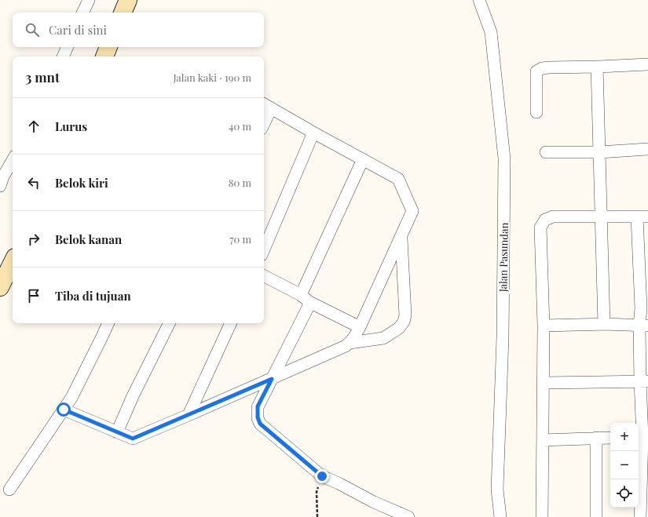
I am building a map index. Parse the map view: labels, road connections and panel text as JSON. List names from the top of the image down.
{
  "streets": {
    "street": ["Jalan Pasundan"]
  },
  "page": {
    "search": "Cari di sini",
    "heading": ["3 mnt", "Jalan kaki · 190 m"],
    "list": [
      ["Lurus", "40 m"],
      ["Belok kiri", "80 m"],
      ["Belok kanan", "70 m"],
      "Tiba di tujuan"
    ],
    "map_buttons": ["+", "−"]
  }
}
